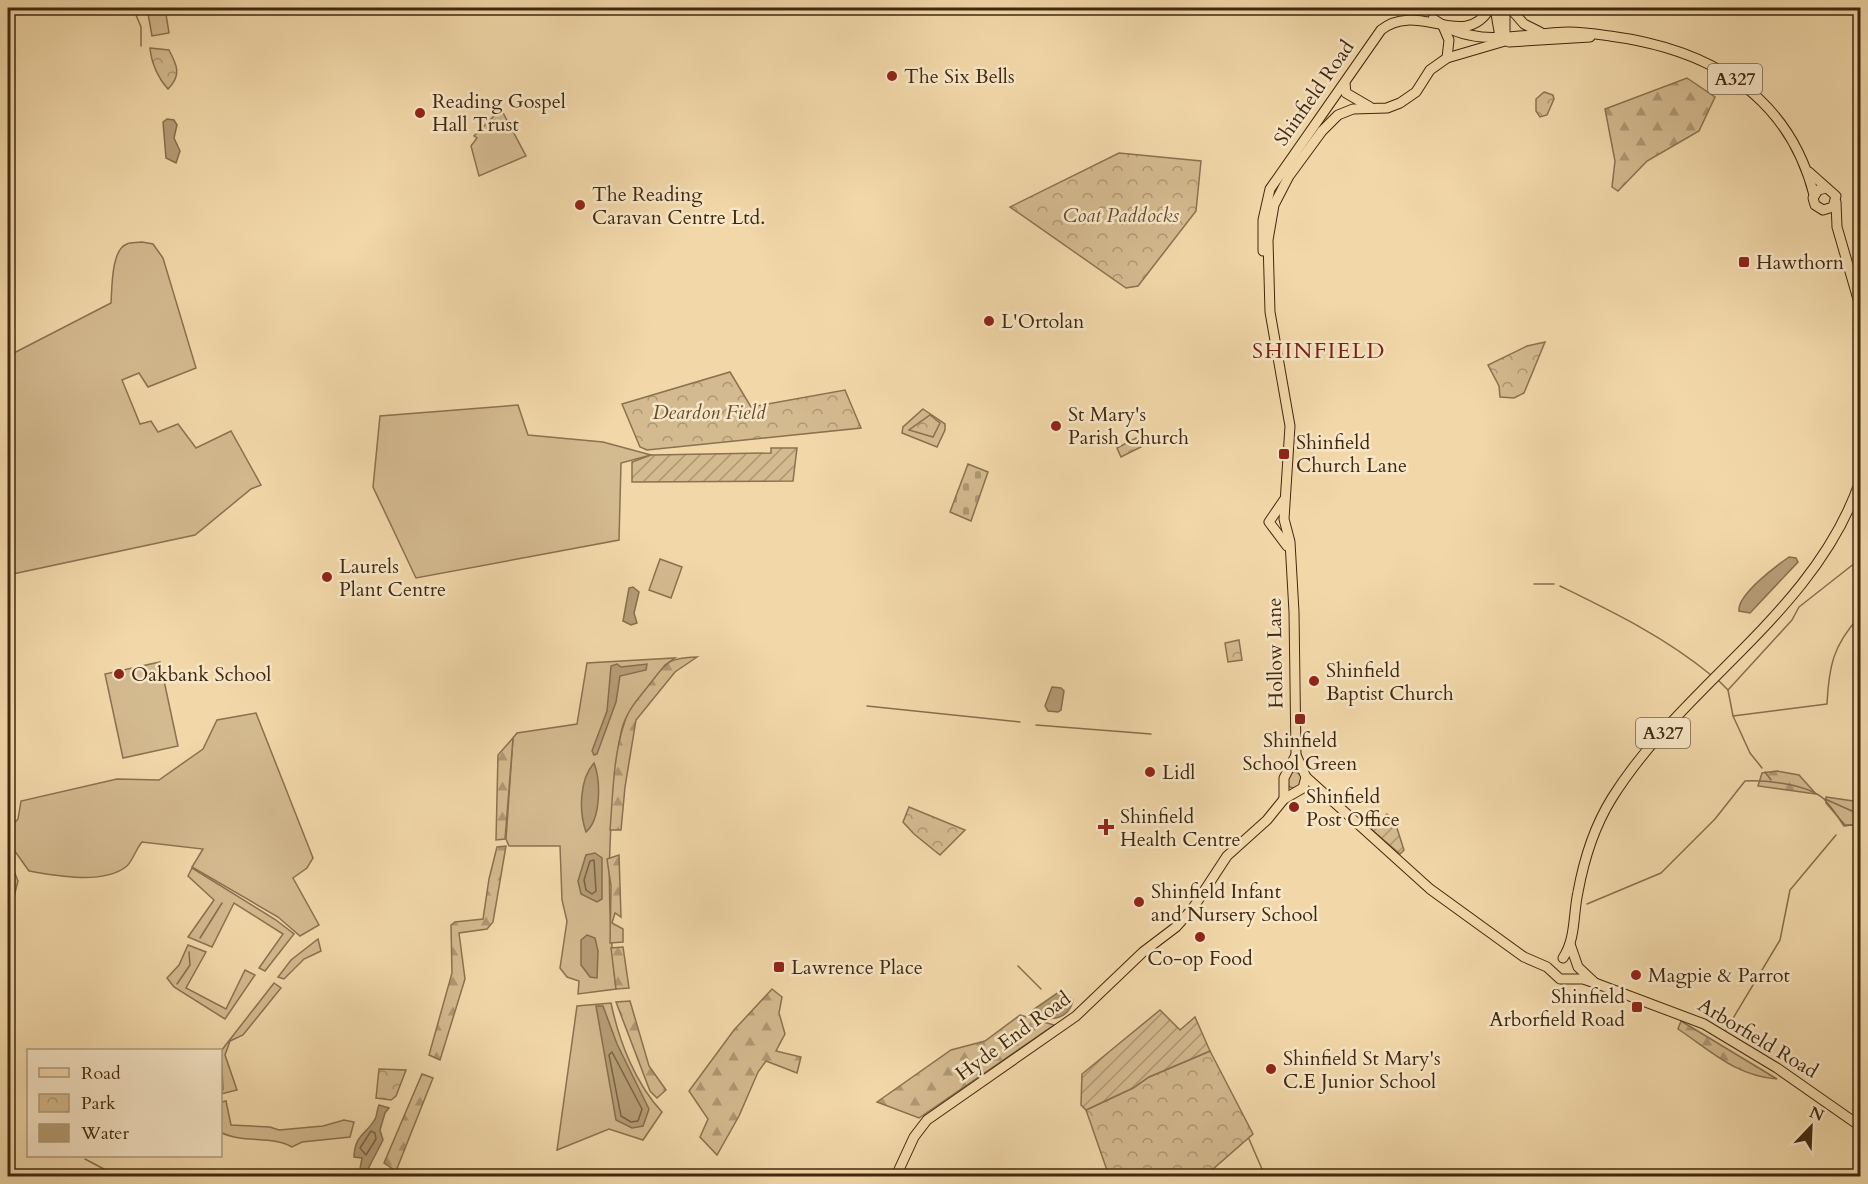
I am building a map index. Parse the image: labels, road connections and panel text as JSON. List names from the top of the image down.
{
  "streets": {
    "main road": [
      "A327",
      "Shinfield Road",
      "Hollow Lane",
      "Hyde End Road",
      "Arborfield Road"
    ]
  },
  "crossings": [
    ["A327", "Arborfield Road"],
    ["Shinfield Road", "Hollow Lane"],
    ["Hollow Lane", "Hyde End Road"]
  ],
  "districts": ["SHINFIELD"],
  "parks": ["Coat Paddocks", "Deardon Field"],
  "places": {
    "other": [
      "The Six Bells",
      "Reading Gospel Hall Trust",
      "The Reading Caravan Centre Ltd.",
      "L'Ortolan",
      "St Mary's Parish Church",
      "Laurels Plant Centre",
      "Oakbank School",
      "Shinfield Baptist Church",
      "Lidl",
      "Shinfield Post Office",
      "Shinfield Infant and Nursery School",
      "Co-op Food",
      "Magpie & Parrot",
      "Shinfield St Mary's C.E Junior School"
    ],
    "transit": [
      "Hawthorn",
      "Shinfield Church Lane",
      "Shinfield School Green",
      "Lawrence Place",
      "Shinfield Arborfield Road"
    ],
    "health": ["Shinfield Health Centre"]
  },
  "legend": ["Road", "Park", "Water"],
  "north": "top right"
}
